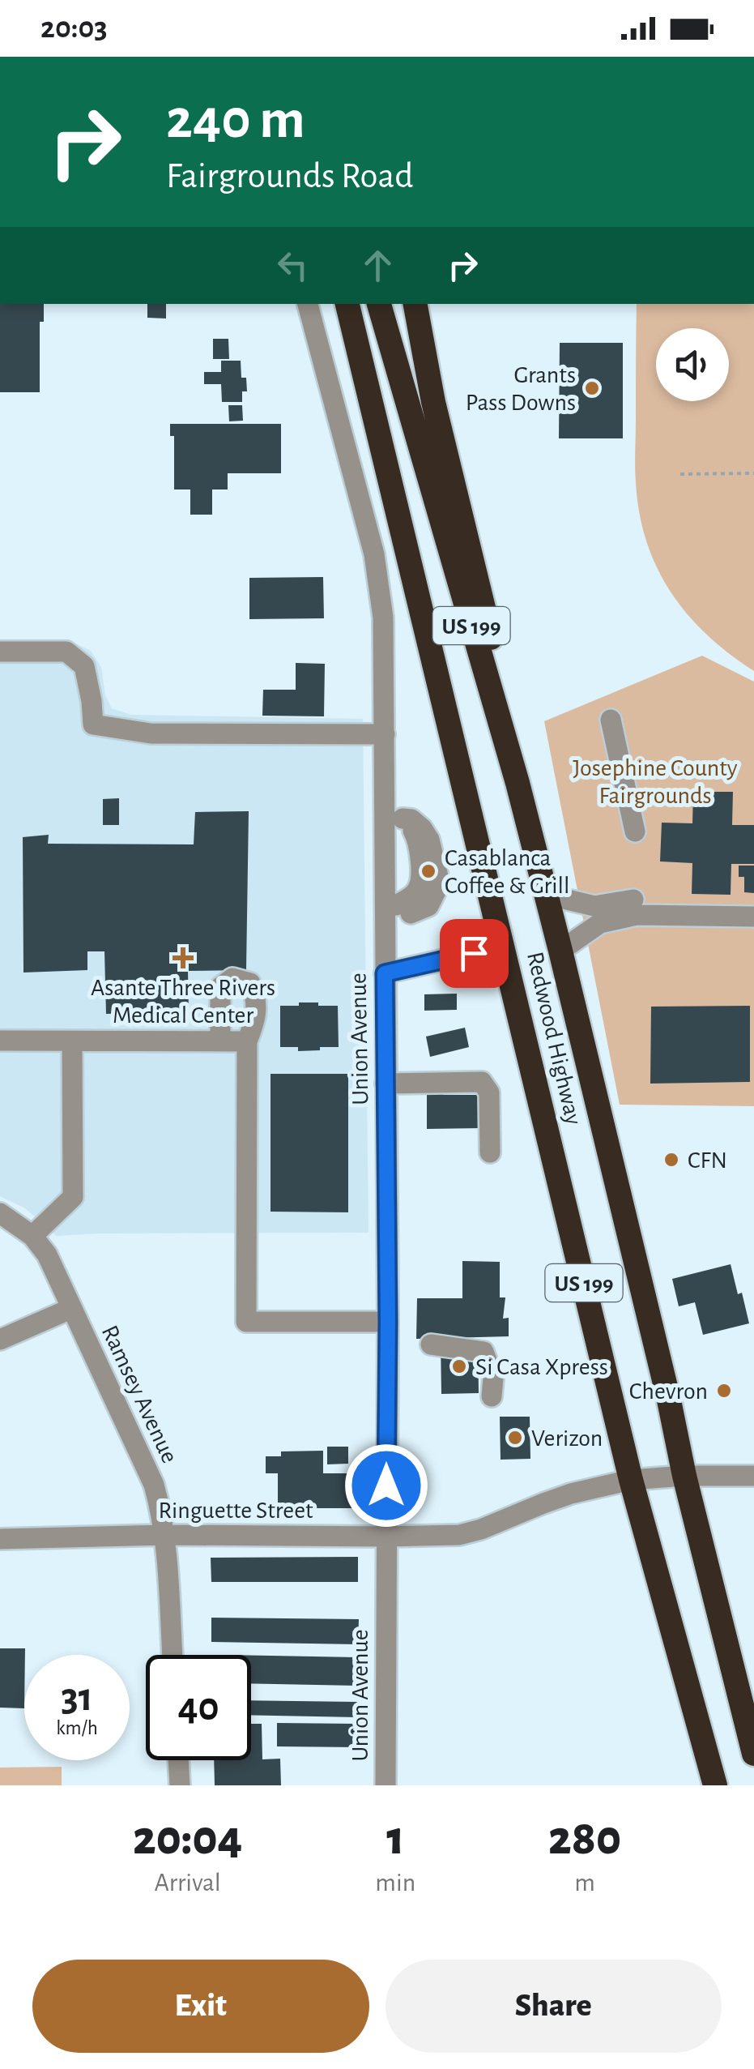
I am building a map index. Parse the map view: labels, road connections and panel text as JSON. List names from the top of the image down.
{
  "streets": {
    "highway": ["US 199", "Redwood Highway"],
    "street": ["Union Avenue", "Ramsey Avenue", "Ringuette Street"]
  },
  "crossings": [
    ["Redwood Highway", "Ringuette Street"],
    ["Union Avenue", "Ringuette Street"],
    ["Ramsey Avenue", "Ringuette Street"]
  ],
  "parks": ["Josephine County Fairgrounds"],
  "places": {
    "other": [
      "Grants Pass Downs",
      "Casablanca Coffee & Grill",
      "CFN",
      "Si Casa Xpress",
      "Chevron",
      "Verizon"
    ],
    "health": ["Asante Three Rivers Medical Center"]
  },
  "page": {
    "status": "20:03",
    "turn": ["240 m", "Fairgrounds Road"],
    "speed": "31 km/h",
    "limit": "40",
    "eta": [
      "20:04",
      "Arrival",
      "1",
      "min",
      "280",
      "m"
    ],
    "buttons": ["Exit", "Share"]
  }
}
